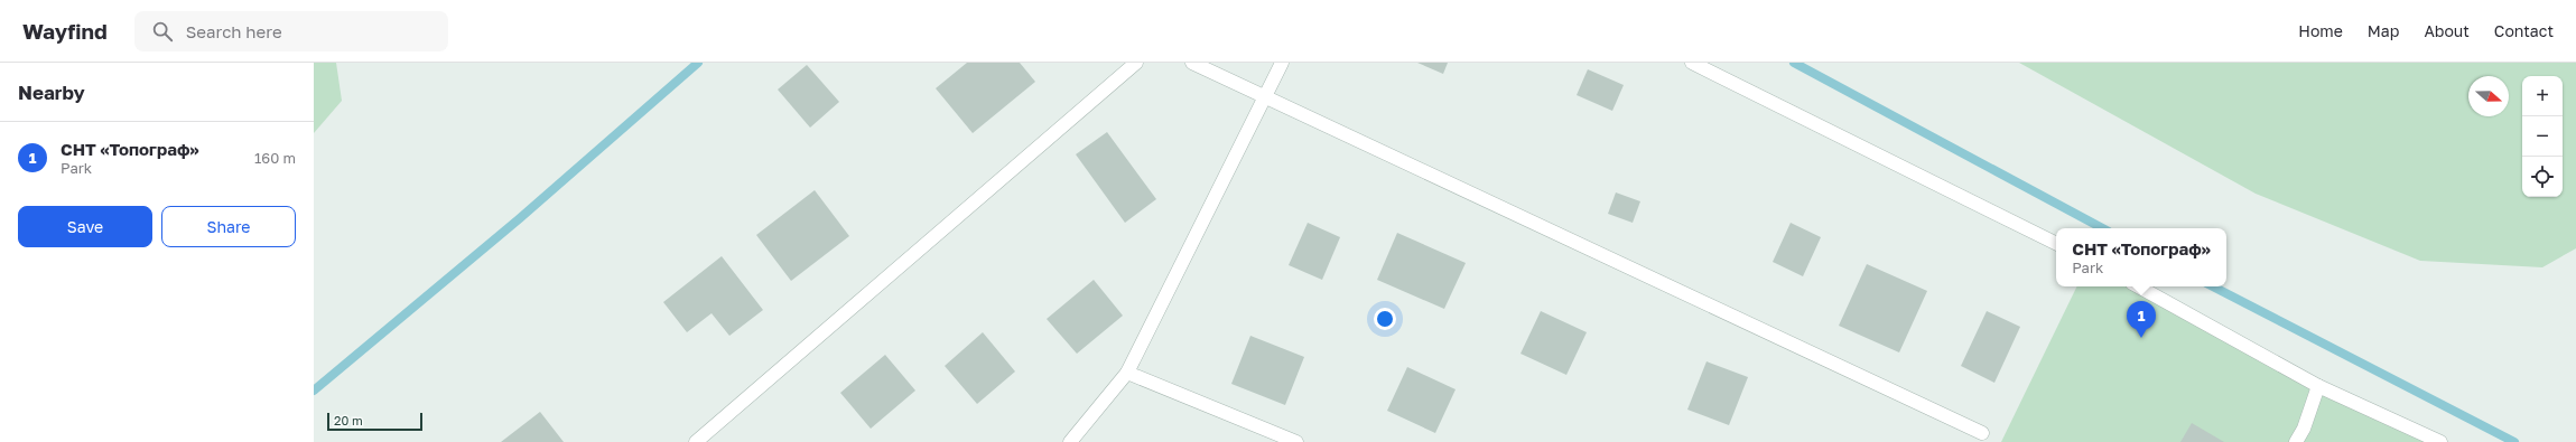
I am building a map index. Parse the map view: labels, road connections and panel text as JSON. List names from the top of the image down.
{
  "scale_bar": "20 m",
  "north": "right",
  "page": {
    "header": "Wayfind",
    "search": "Search here",
    "nav": [
      "Home",
      "Map",
      "About",
      "Contact"
    ],
    "heading": "Nearby",
    "map_buttons": ["+", "−"],
    "list": [
      {
        "mark": "1",
        "name": "СНТ «Топограф»",
        "note": "Park",
        "value": "160 m"
      }
    ],
    "buttons": ["Save", "Share"],
    "popup": ["СНТ «Топограф»", "Park"],
    "pins": "1",
    "scale": "20 m"
  }
}
